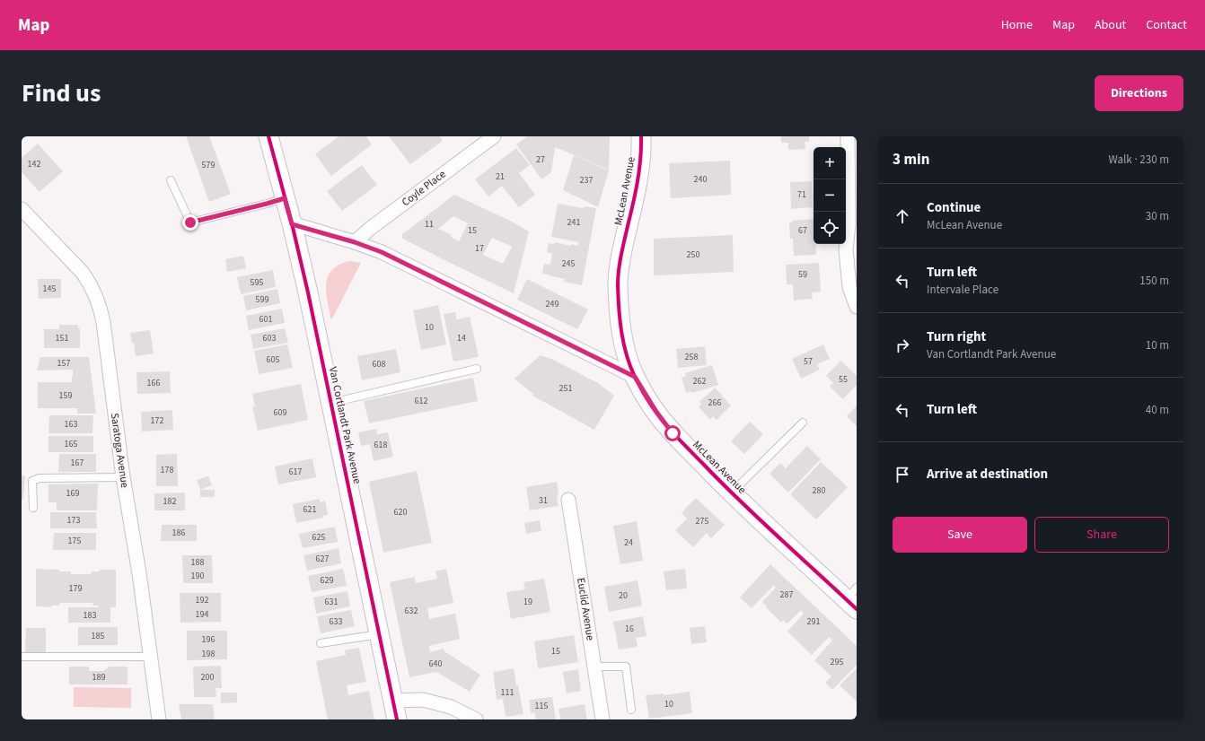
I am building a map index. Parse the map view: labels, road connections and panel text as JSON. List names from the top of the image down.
{
  "streets": {
    "street": [
      "Coyle Place",
      "McLean Avenue",
      "Van Cortlandt Park Avenue",
      "Saratoga Avenue",
      "Euclid Avenue"
    ]
  },
  "house_numbers": [
    "27",
    "142",
    "579",
    "21",
    "240",
    "237",
    "71",
    "241",
    "11",
    "15",
    "67",
    "17",
    "250",
    "245",
    "59",
    "595",
    "145",
    "599",
    "249",
    "601",
    "10",
    "151",
    "603",
    "14",
    "258",
    "605",
    "57",
    "157",
    "608",
    "55",
    "262",
    "166",
    "251",
    "159",
    "612",
    "266",
    "609",
    "172",
    "163",
    "165",
    "618",
    "167",
    "178",
    "617",
    "280",
    "169",
    "31",
    "182",
    "621",
    "620",
    "173",
    "275",
    "186",
    "625",
    "175",
    "24",
    "627",
    "188",
    "190",
    "629",
    "179",
    "287",
    "20",
    "192",
    "631",
    "19",
    "632",
    "194",
    "183",
    "633",
    "291",
    "16",
    "185",
    "196",
    "15",
    "198",
    "295",
    "640",
    "189",
    "200",
    "111",
    "10",
    "115"
  ],
  "page": {
    "header": "Map",
    "nav": [
      "Home",
      "Map",
      "About",
      "Contact"
    ],
    "title": "Find us",
    "buttons": [
      "Directions",
      ["Save", "Share"]
    ],
    "heading": ["3 min", "Walk · 230 m"],
    "map_buttons": ["+", "−"],
    "list": [
      ["Continue", "McLean Avenue", "30 m"],
      ["Turn left", "Intervale Place", "150 m"],
      ["Turn right", "Van Cortlandt Park Avenue", "10 m"],
      ["Turn left", "40 m"],
      "Arrive at destination"
    ]
  }
}
